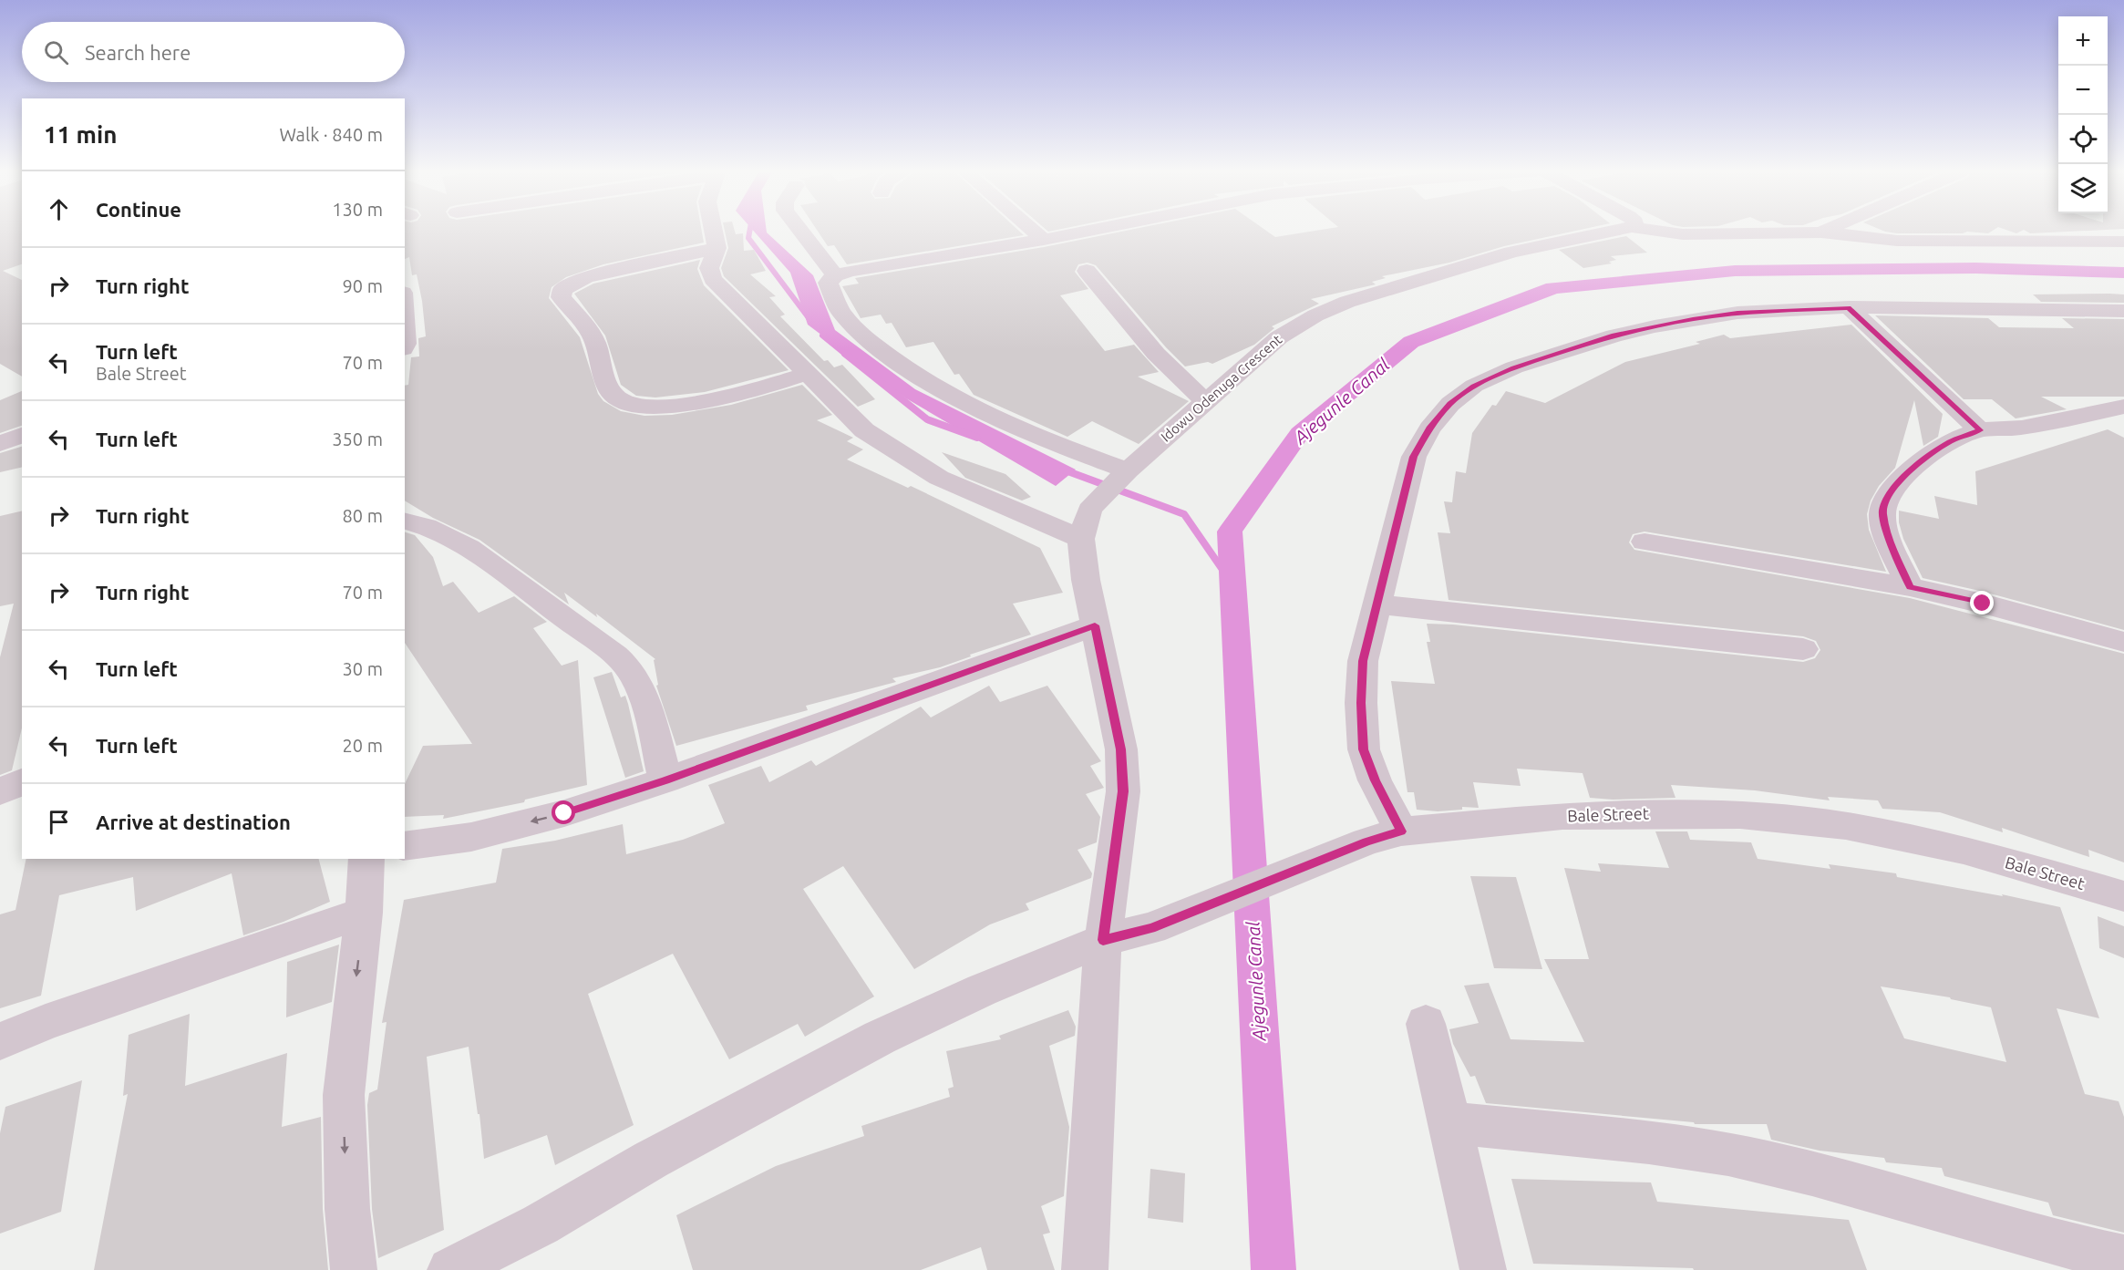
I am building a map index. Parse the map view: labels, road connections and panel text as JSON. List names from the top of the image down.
{
  "streets": {
    "street": ["Idowu Odenuga Crescent", "Bale Street"]
  },
  "water": ["Ajegunle Canal"],
  "page": {
    "map_buttons": ["+", "−"],
    "search": "Search here",
    "heading": ["11 min", "Walk · 840 m"],
    "list": [
      ["Continue", "130 m"],
      ["Turn right", "90 m"],
      ["Turn left", "Bale Street", "70 m"],
      ["Turn left", "350 m"],
      ["Turn right", "80 m"],
      ["Turn right", "70 m"],
      ["Turn left", "30 m"],
      ["Turn left", "20 m"],
      "Arrive at destination"
    ]
  }
}
